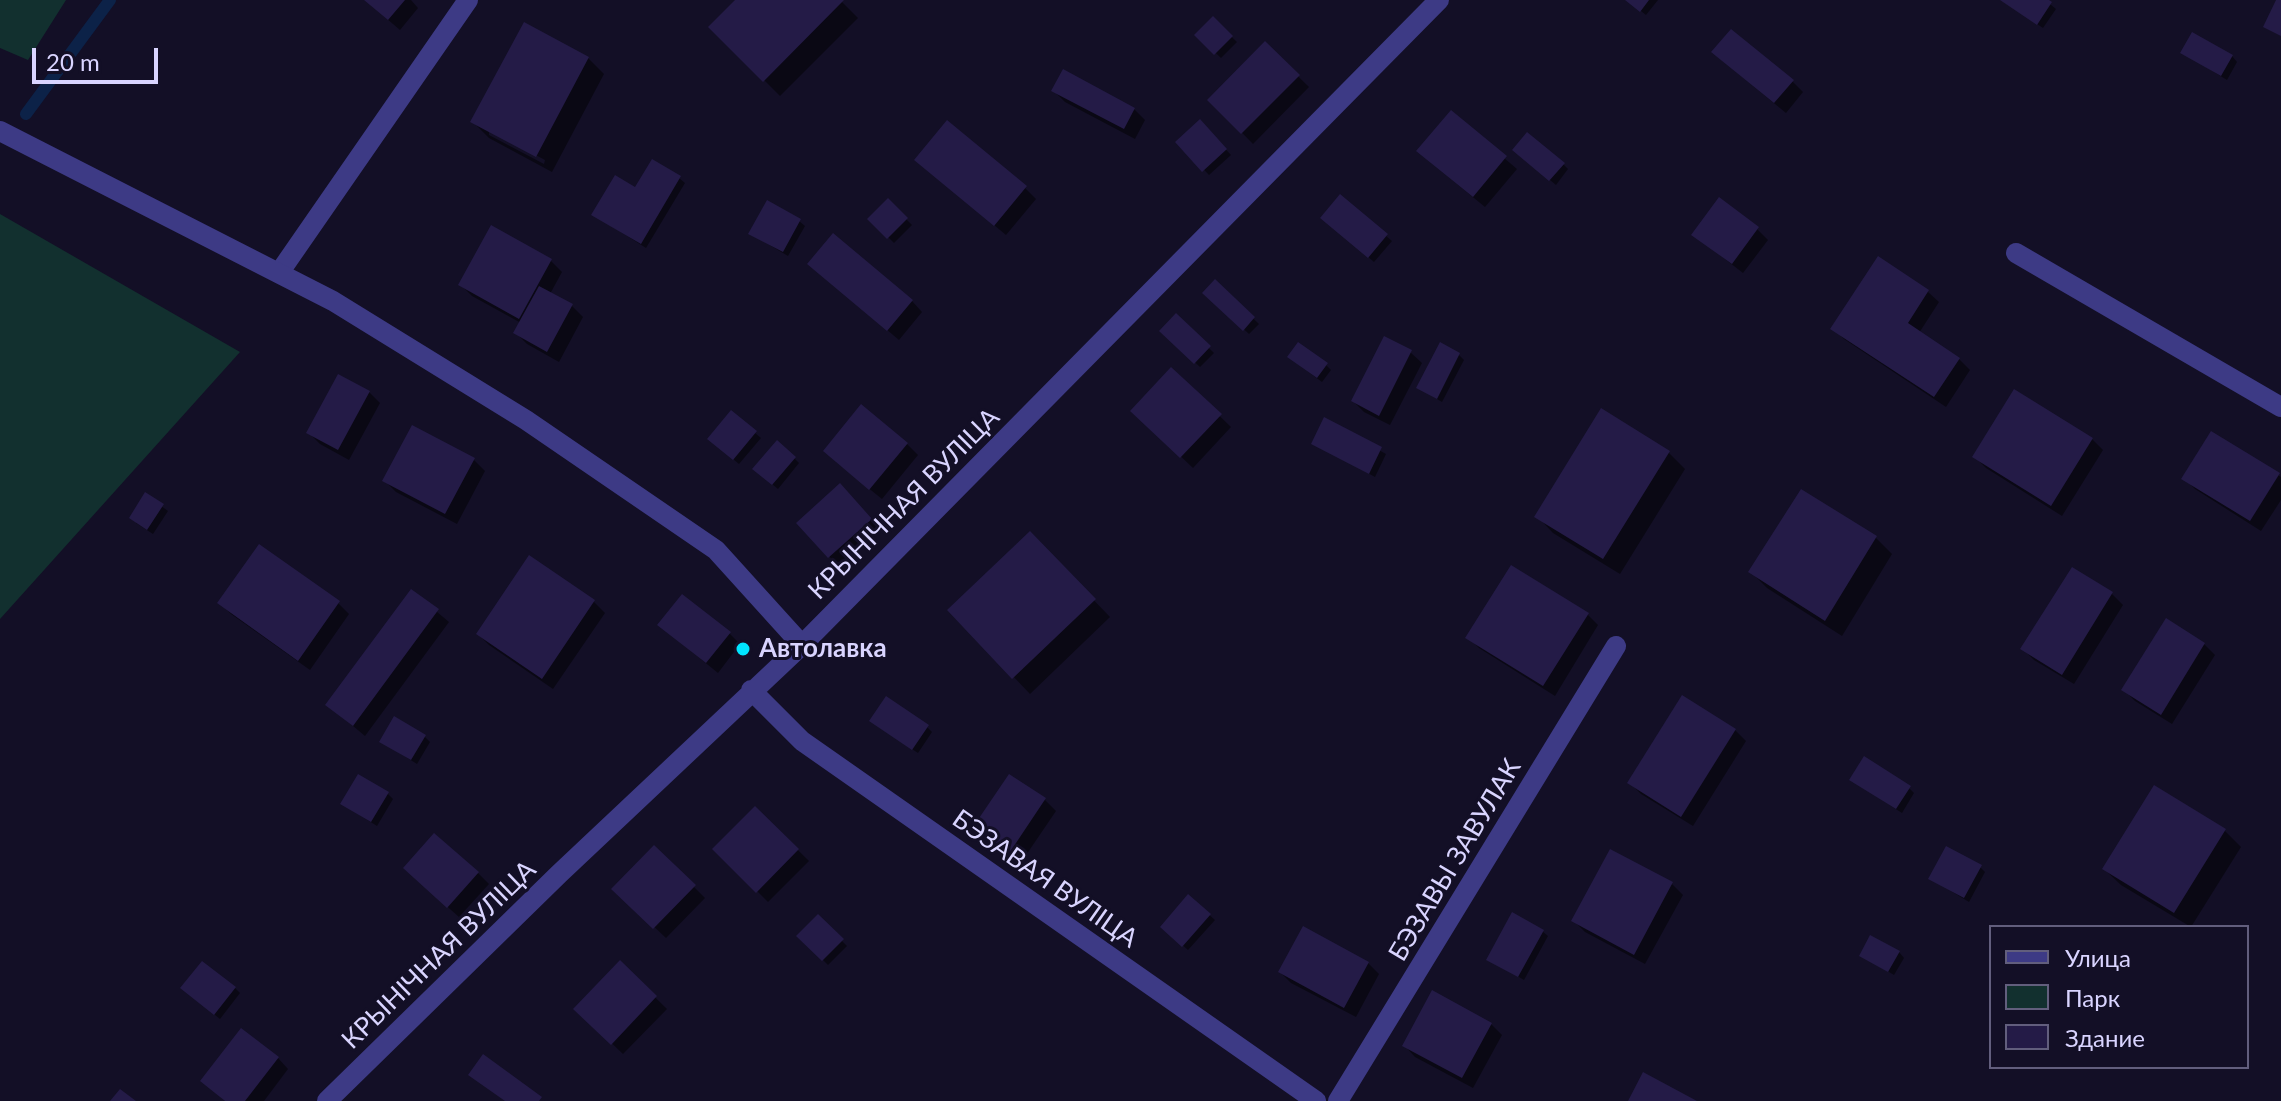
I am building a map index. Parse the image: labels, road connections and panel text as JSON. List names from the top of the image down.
{
  "streets": {
    "street": ["КРЫНІЧНАЯ ВУЛІЦА", "БЭЗАВЫ ЗАВУЛАК", "БЭЗАВАЯ ВУЛІЦА"]
  },
  "crossings": [
    ["КРЫНІЧНАЯ ВУЛІЦА", "БЭЗАВАЯ ВУЛІЦА"]
  ],
  "places": ["Автолавка"],
  "legend": ["Улица", "Парк", "Здание"],
  "scale_bar": "20 m"
}
